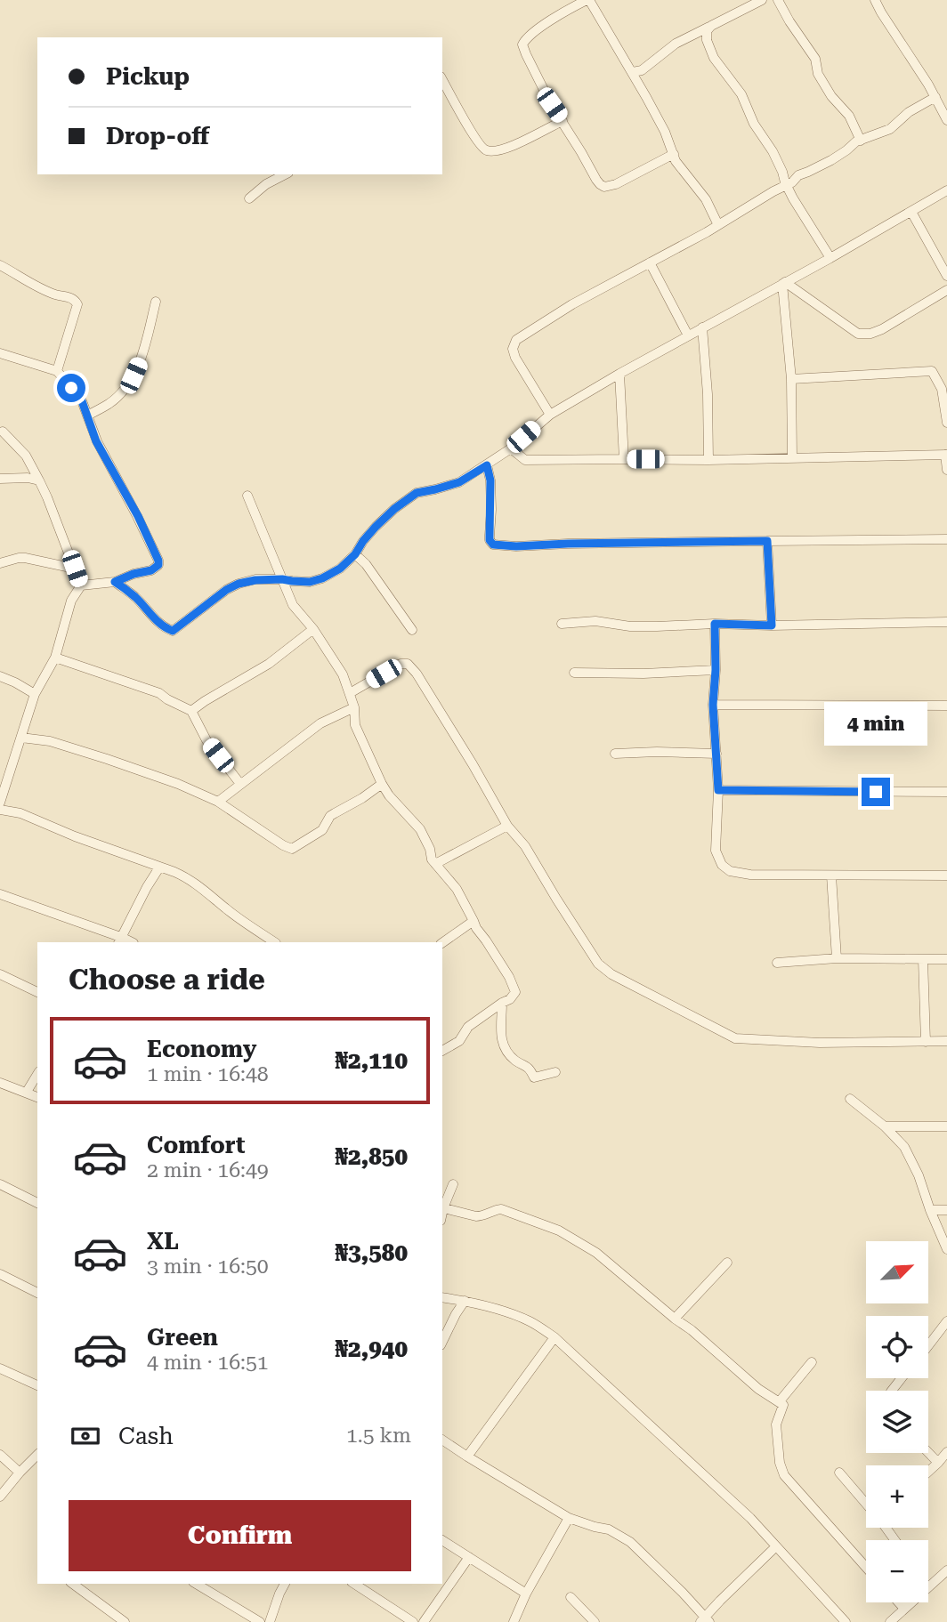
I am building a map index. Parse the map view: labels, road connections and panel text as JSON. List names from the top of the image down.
{
  "north": "top right",
  "page": {
    "banner": ["Pickup", "Drop-off"],
    "bubble": "4 min",
    "heading": "Choose a ride",
    "list": [
      {
        "name": "Economy",
        "note": "1 min · 16:48",
        "value": "₦2,110"
      },
      {
        "name": "Comfort",
        "note": "2 min · 16:49",
        "value": "₦2,850"
      },
      {
        "name": "XL",
        "note": "3 min · 16:50",
        "value": "₦3,580"
      },
      {
        "name": "Green",
        "note": "4 min · 16:51",
        "value": "₦2,940"
      }
    ],
    "map_buttons": ["+", "−"],
    "pay": ["Cash", "1.5 km"],
    "buttons": "Confirm"
  }
}
